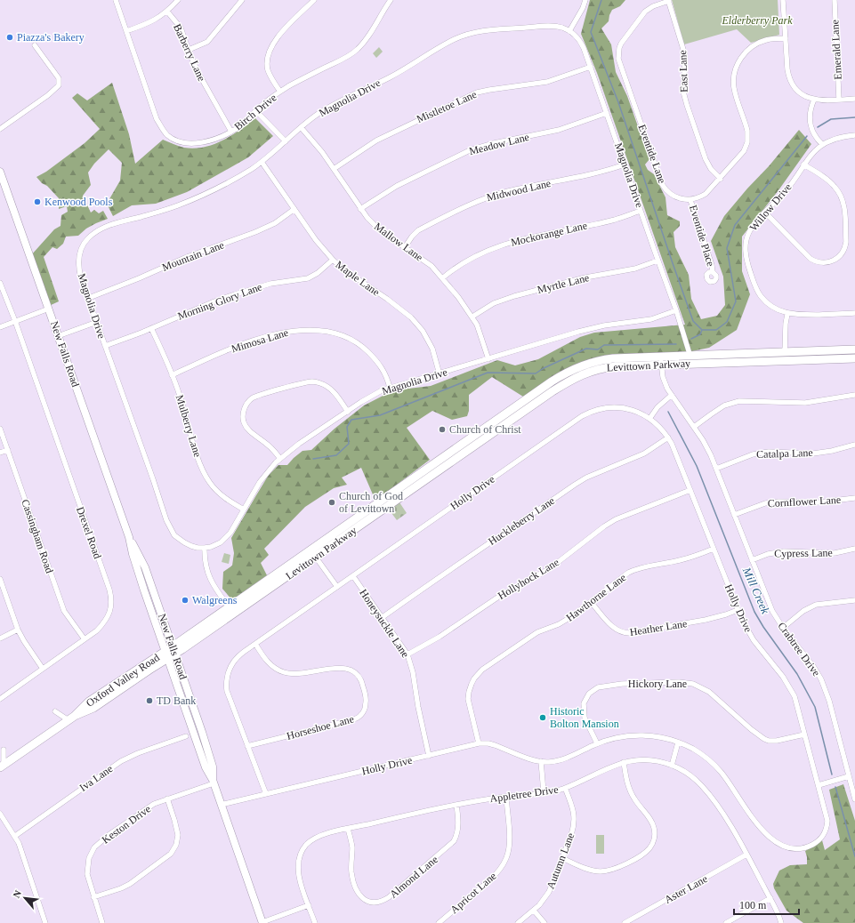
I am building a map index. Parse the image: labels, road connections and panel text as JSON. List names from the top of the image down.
{
  "streets": {
    "main road": ["New Falls Road", "Levittown Parkway", "Oxford Valley Road"],
    "street": [
      "Emerald Lane",
      "Barberry Lane",
      "East Lane",
      "Magnolia Drive",
      "Mistletoe Lane",
      "Birch Drive",
      "Meadow Lane",
      "Eventide Lane",
      "Midwood Lane",
      "Willow Drive",
      "Mockorange Lane",
      "Eventide Place",
      "Mallow Lane",
      "Mountain Lane",
      "Maple Lane",
      "Myrtle Lane",
      "Morning Glory Lane",
      "Mimosa Lane",
      "Mulberry Lane",
      "Catalpa Lane",
      "Holly Drive",
      "Cornflower Lane",
      "Huckleberry Lane",
      "Drexel Road",
      "Cassingham Road",
      "Cypress Lane",
      "Hollyhock Lane",
      "Hawthorne Lane",
      "Honeysuckle Lane",
      "Heather Lane",
      "Crabtree Drive",
      "Hickory Lane",
      "Horseshoe Lane",
      "Iva Lane",
      "Appletree Drive",
      "Keston Drive",
      "Autumn Lane",
      "Almond Lane",
      "Aster Lane",
      "Apricot Lane"
    ]
  },
  "crossings": [
    ["Barberry Lane", "Birch Drive"],
    ["East Lane", "Eventide Lane"],
    ["Magnolia Drive", "Mistletoe Lane"],
    ["Magnolia Drive", "Meadow Lane"],
    ["Magnolia Drive", "Midwood Lane"],
    ["Magnolia Drive", "Mockorange Lane"],
    ["Magnolia Drive", "Mallow Lane"],
    ["Magnolia Drive", "Mountain Lane"],
    ["Magnolia Drive", "Maple Lane"],
    ["Magnolia Drive", "Myrtle Lane"],
    ["Magnolia Drive", "Morning Glory Lane"],
    ["Magnolia Drive", "Mimosa Lane"],
    ["Magnolia Drive", "Levittown Parkway"],
    ["Magnolia Drive", "Mulberry Lane"],
    ["Mistletoe Lane", "Mallow Lane"],
    ["Meadow Lane", "Mallow Lane"],
    ["Eventide Lane", "Eventide Place"],
    ["Midwood Lane", "Mallow Lane"],
    ["Mockorange Lane", "Mallow Lane"],
    ["Mallow Lane", "Myrtle Lane"],
    ["Mountain Lane", "Maple Lane"],
    ["Maple Lane", "Morning Glory Lane"],
    ["Morning Glory Lane", "Mulberry Lane"],
    ["Mimosa Lane", "Mulberry Lane"],
    ["New Falls Road", "Levittown Parkway"],
    ["New Falls Road", "Holly Drive"],
    ["New Falls Road", "Oxford Valley Road"],
    ["New Falls Road", "Keston Drive"],
    ["Levittown Parkway", "Crabtree Drive"],
    ["Levittown Parkway", "Oxford Valley Road"],
    ["Catalpa Lane", "Crabtree Drive"],
    ["Holly Drive", "Huckleberry Lane"],
    ["Holly Drive", "Hollyhock Lane"],
    ["Holly Drive", "Hawthorne Lane"],
    ["Holly Drive", "Honeysuckle Lane"],
    ["Holly Drive", "Heather Lane"],
    ["Holly Drive", "Hickory Lane"],
    ["Holly Drive", "Horseshoe Lane"],
    ["Cornflower Lane", "Crabtree Drive"],
    ["Huckleberry Lane", "Honeysuckle Lane"],
    ["Drexel Road", "Cassingham Road"],
    ["Cypress Lane", "Crabtree Drive"],
    ["Hollyhock Lane", "Honeysuckle Lane"],
    ["Hawthorne Lane", "Heather Lane"],
    ["Appletree Drive", "Autumn Lane"],
    ["Appletree Drive", "Almond Lane"],
    ["Appletree Drive", "Aster Lane"],
    ["Appletree Drive", "Apricot Lane"]
  ],
  "water": ["Mill Creek"],
  "parks": ["Elderberry Park"],
  "places": [
    "Piazza's Bakery",
    "Kenwood Pools",
    "Church of Christ",
    "Church of God of Levittown",
    "Walgreens",
    "TD Bank",
    "Historic Bolton Mansion"
  ],
  "scale_bar": "100 m",
  "north": "top left"
}
